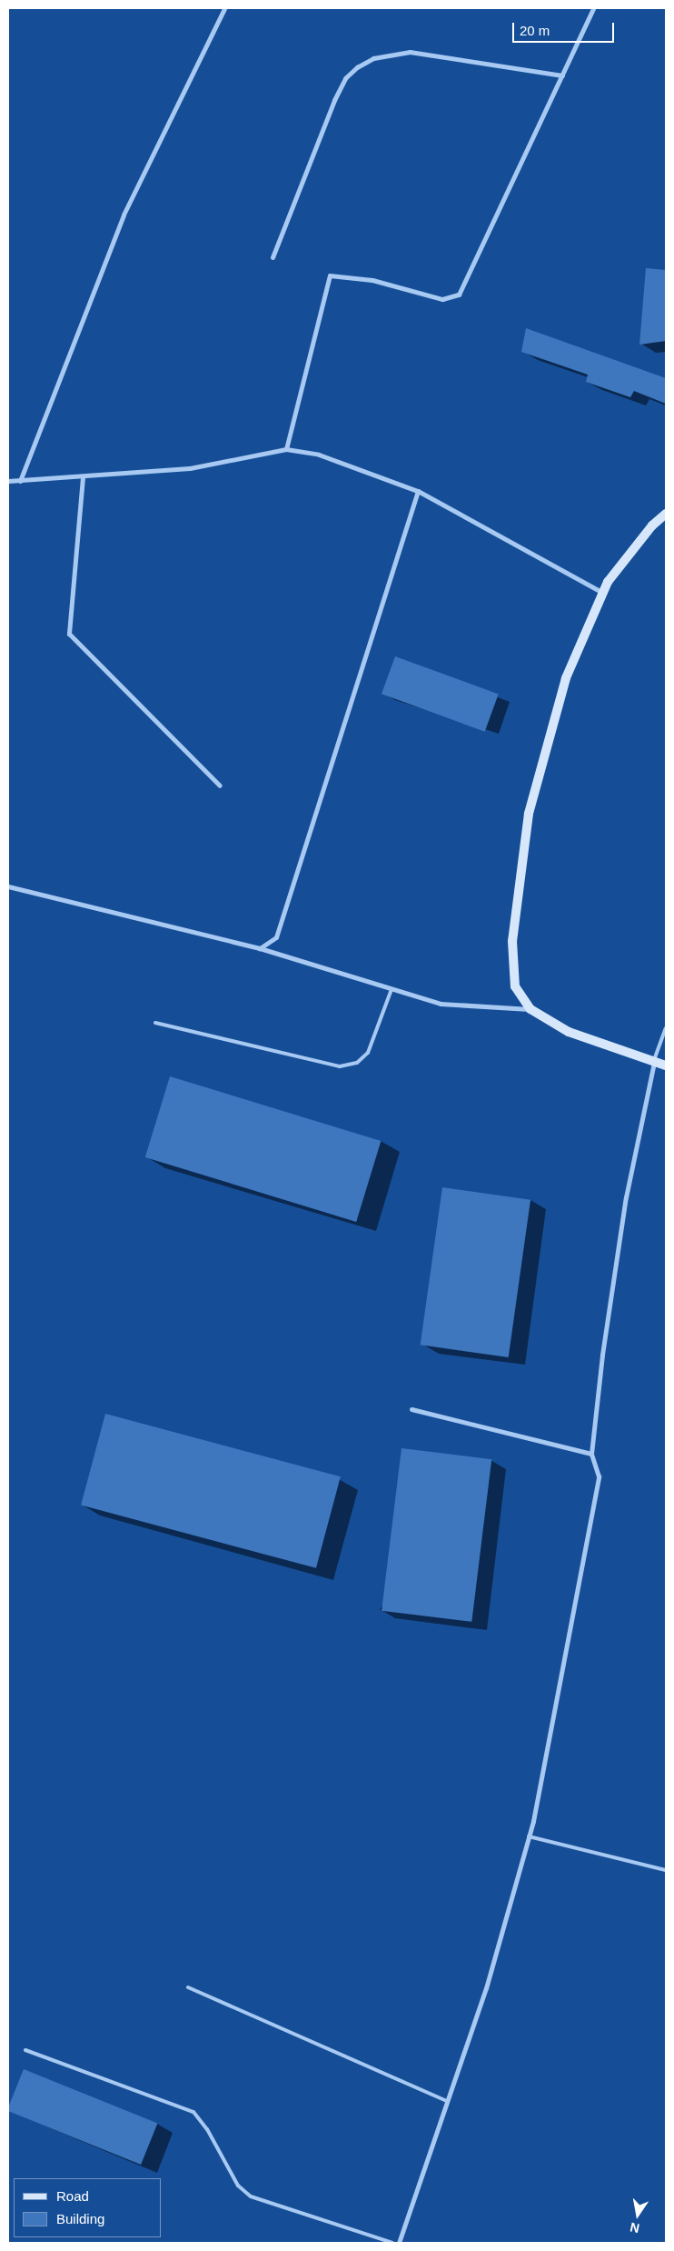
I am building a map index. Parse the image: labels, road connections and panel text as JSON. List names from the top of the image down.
{
  "legend": ["Road", "Building"],
  "scale_bar": "20 m",
  "north": "bottom"
}
